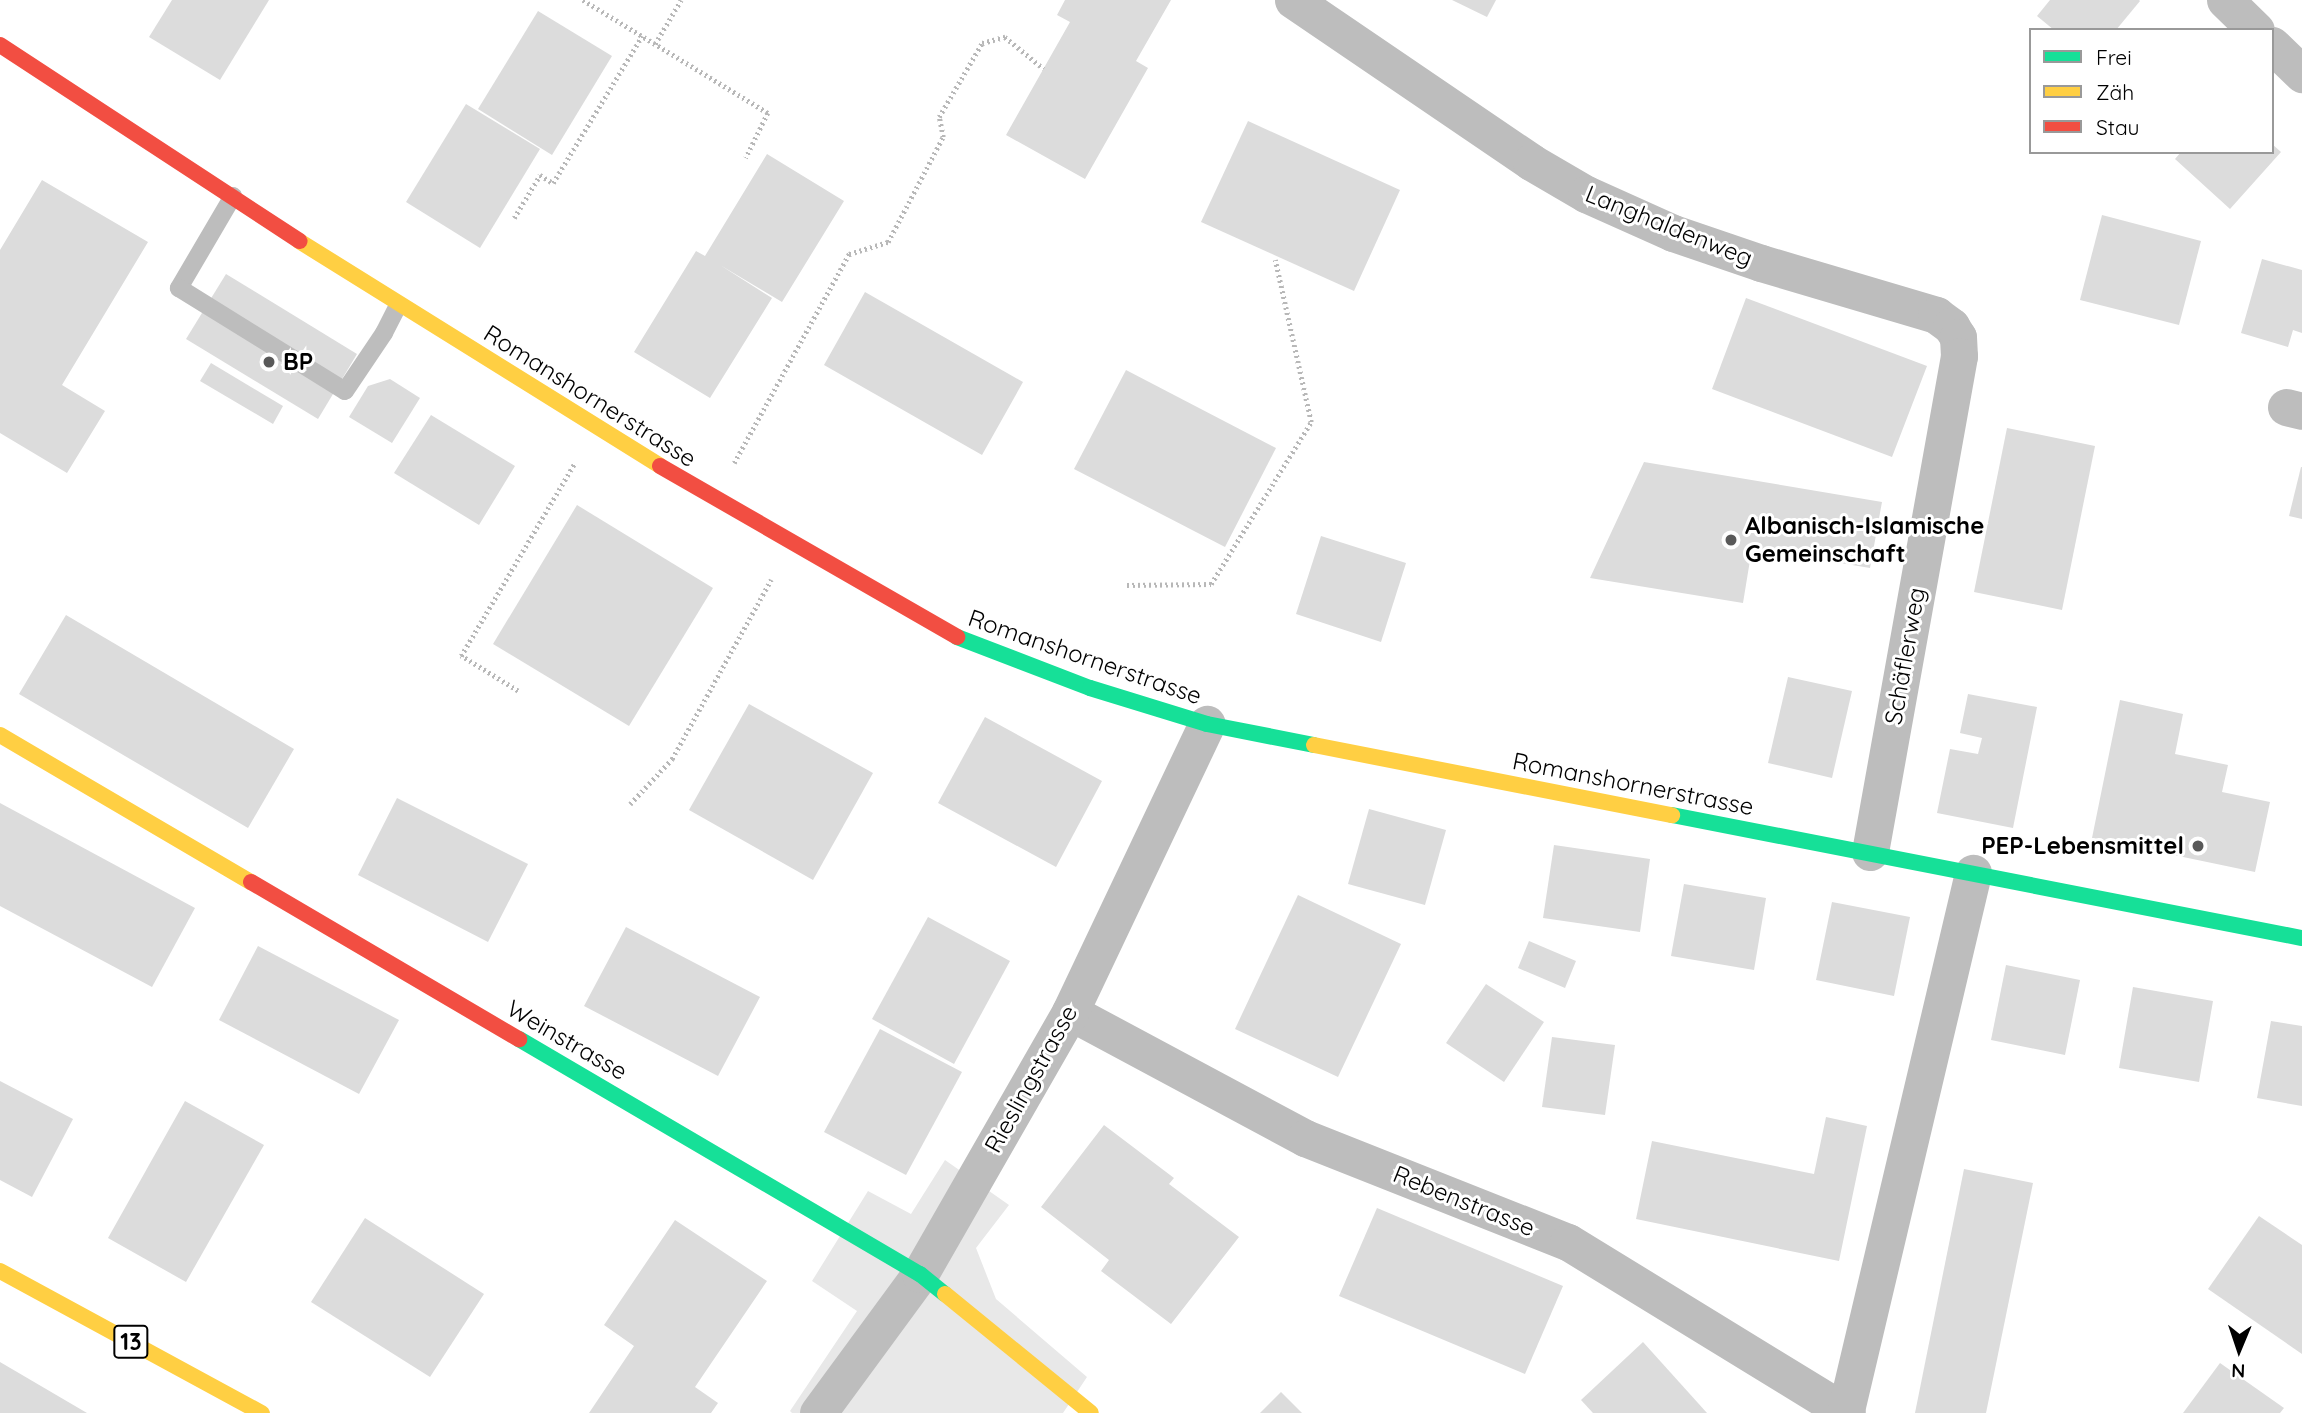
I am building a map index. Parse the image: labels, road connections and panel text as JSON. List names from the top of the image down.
{
  "streets": {
    "street": [
      "Langhaldenweg",
      "Romanshornerstrasse",
      "Schäflerweg",
      "Weinstrasse",
      "Rieslingstrasse",
      "Rebenstrasse",
      "13"
    ]
  },
  "crossings": [
    ["Langhaldenweg", "Schäflerweg"],
    ["Romanshornerstrasse", "Schäflerweg"],
    ["Romanshornerstrasse", "Rieslingstrasse"],
    ["Romanshornerstrasse", "Rebenstrasse"],
    ["Weinstrasse", "Rieslingstrasse"],
    ["Rieslingstrasse", "Rebenstrasse"]
  ],
  "places": ["BP", "Albanisch-Islamische Gemeinschaft", "PEP-Lebensmittel"],
  "legend": ["Frei", "Zäh", "Stau"],
  "north": "bottom"
}
